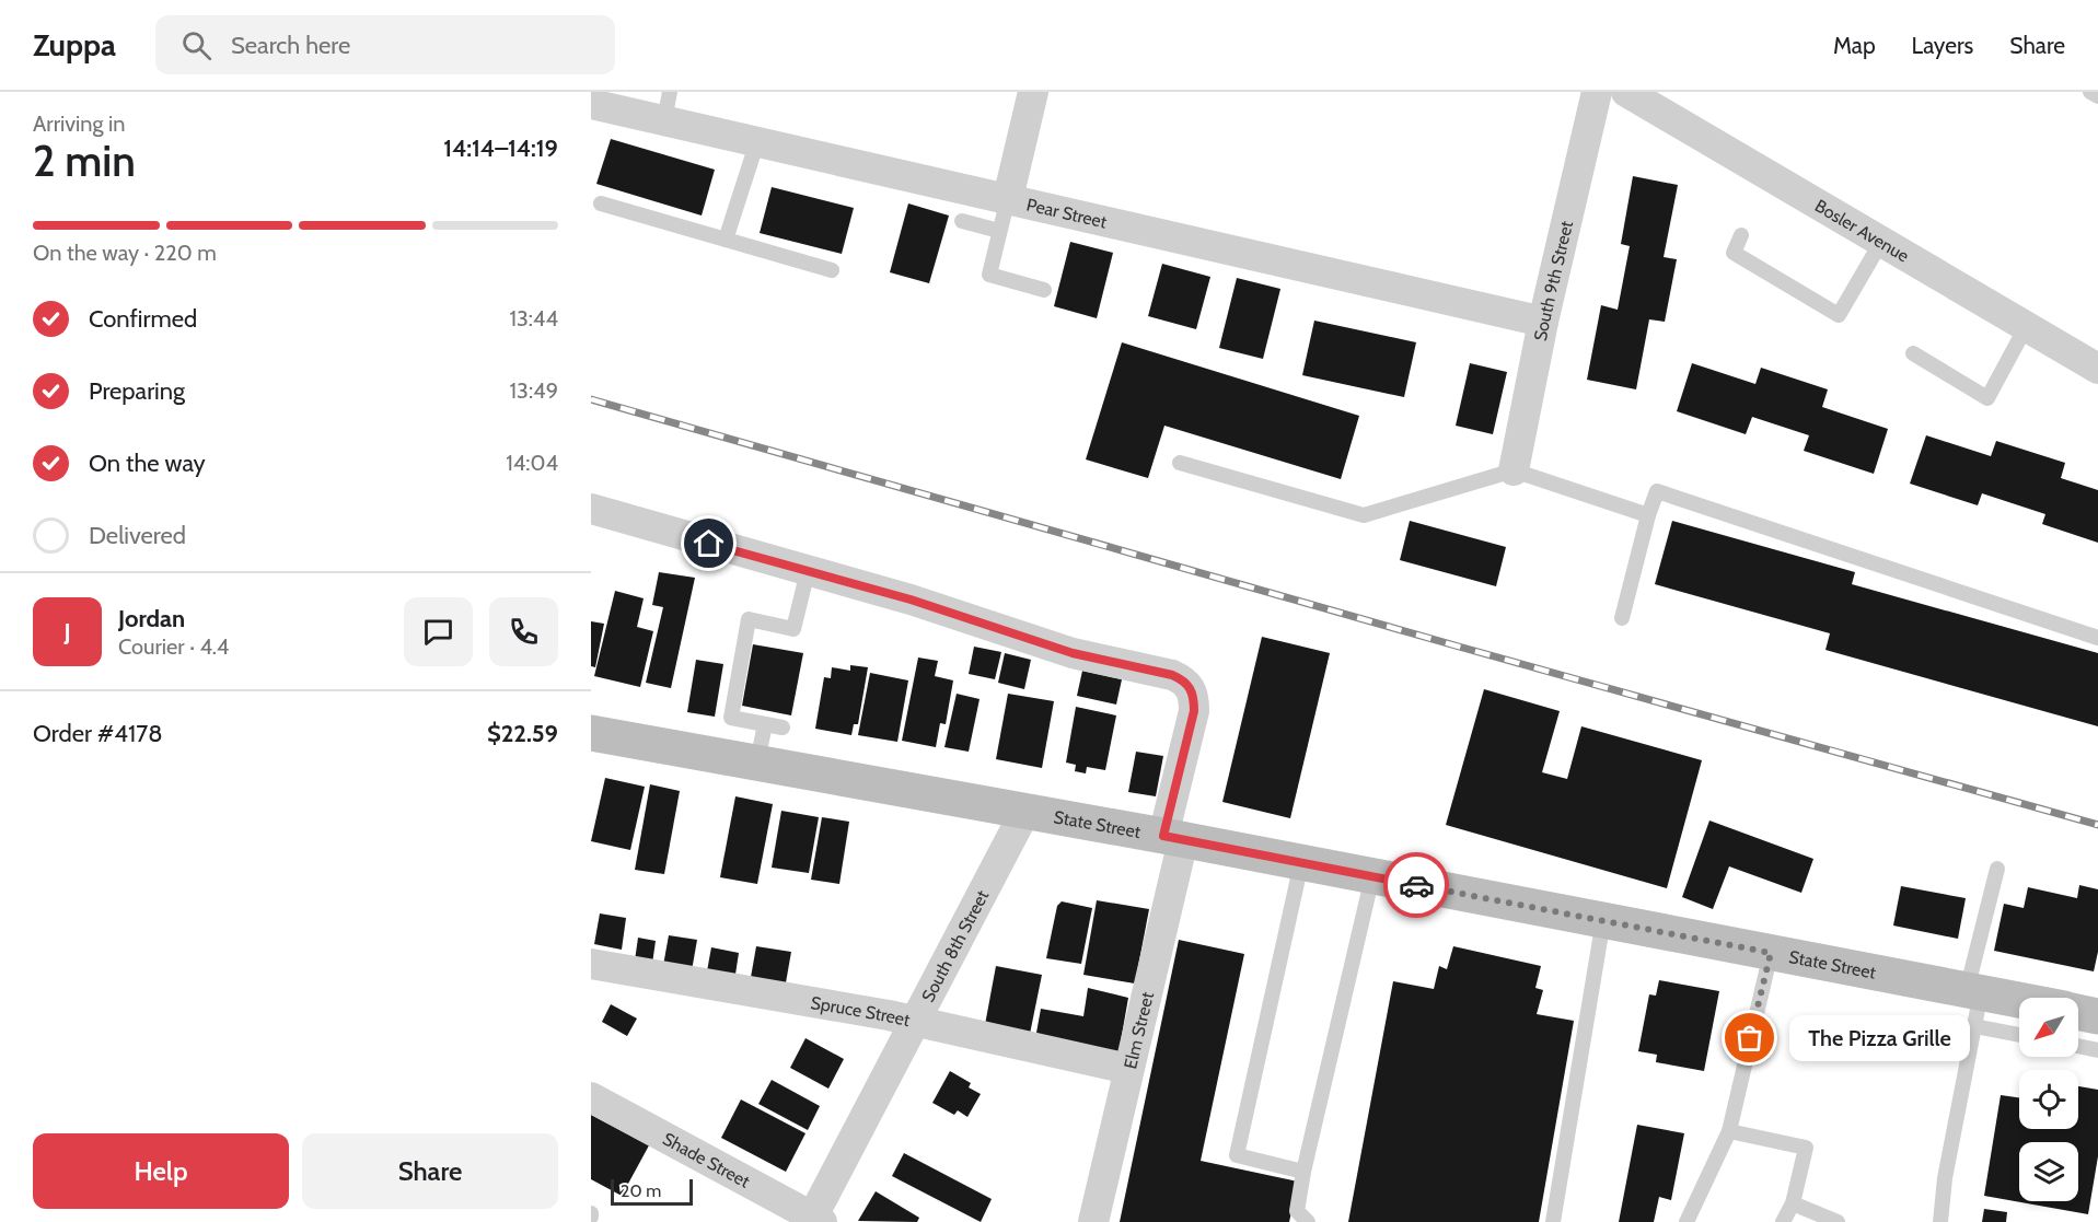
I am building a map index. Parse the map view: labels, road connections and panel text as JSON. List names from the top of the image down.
{
  "streets": {
    "main road": ["State Street"],
    "street": [
      "Pear Street",
      "Bosler Avenue",
      "South 9th Street",
      "South 8th Street",
      "Spruce Street",
      "Elm Street",
      "Shade Street"
    ]
  },
  "crossings": [
    ["Pear Street", "South 9th Street"],
    ["State Street", "South 8th Street"],
    ["State Street", "Elm Street"],
    ["South 8th Street", "Spruce Street"],
    ["South 8th Street", "Shade Street"],
    ["Spruce Street", "Elm Street"]
  ],
  "places": ["The Pizza Grille"],
  "scale_bar": "20 m",
  "north": "bottom left",
  "page": {
    "header": "Zuppa",
    "search": "Search here",
    "nav": ["Map", "Layers", "Share"],
    "heading": ["2 min", "Arriving in", "14:14–14:19"],
    "panel": [
      "Jordan",
      "Courier · 4.4",
      "Order #4178",
      "$22.59"
    ],
    "bar": "On the way · 220 m",
    "list": [
      ["Confirmed", "13:44"],
      ["Preparing", "13:49"],
      ["On the way", "14:04"],
      "Delivered"
    ],
    "round": "J",
    "bubble": "The Pizza Grille",
    "buttons": ["Help", "Share"],
    "scale": "20 m"
  }
}
